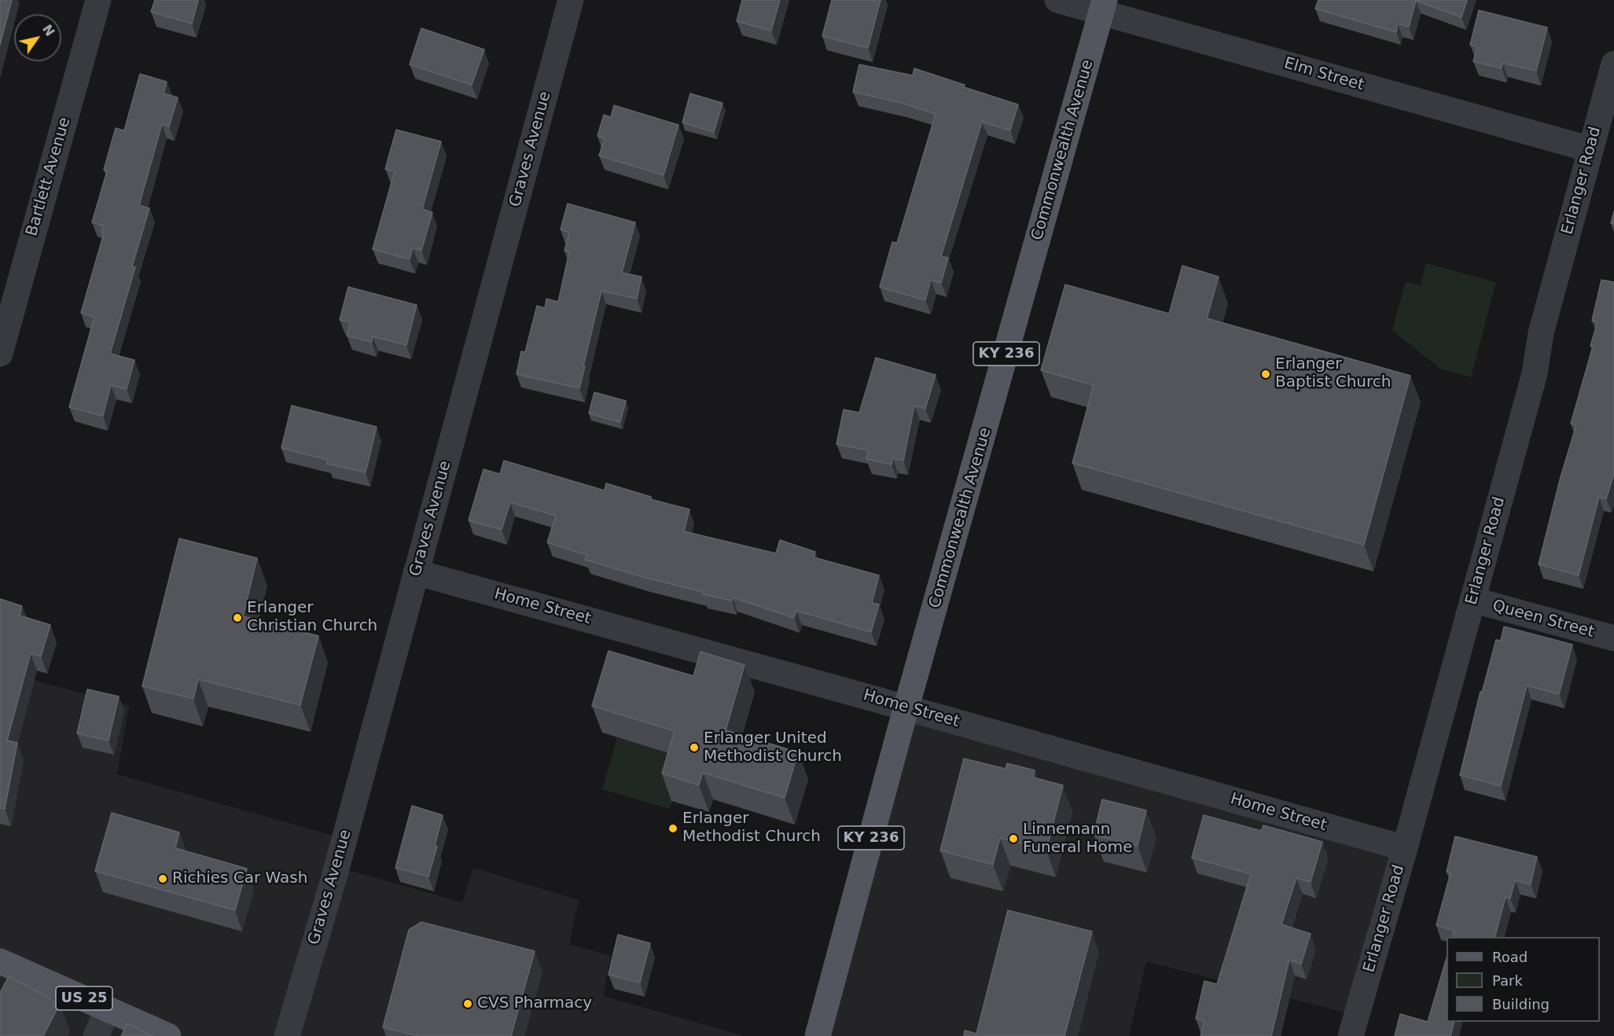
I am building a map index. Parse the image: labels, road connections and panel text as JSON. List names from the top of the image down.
{
  "streets": {
    "main road": ["Commonwealth Avenue", "KY 236", "US 25"],
    "street": [
      "Elm Street",
      "Graves Avenue",
      "Bartlett Avenue",
      "Erlanger Road",
      "Home Street",
      "Queen Street"
    ]
  },
  "crossings": [
    ["Elm Street", "Commonwealth Avenue"],
    ["Elm Street", "Erlanger Road"],
    ["Graves Avenue", "Home Street"],
    ["Commonwealth Avenue", "Home Street"],
    ["Erlanger Road", "Home Street"],
    ["Erlanger Road", "Queen Street"]
  ],
  "places": [
    "Erlanger Baptist Church",
    "Erlanger Christian Church",
    "Erlanger United Methodist Church",
    "Erlanger Methodist Church",
    "Linnemann Funeral Home",
    "Richies Car Wash",
    "CVS Pharmacy"
  ],
  "legend": ["Road", "Park", "Building"],
  "north": "top right"
}
